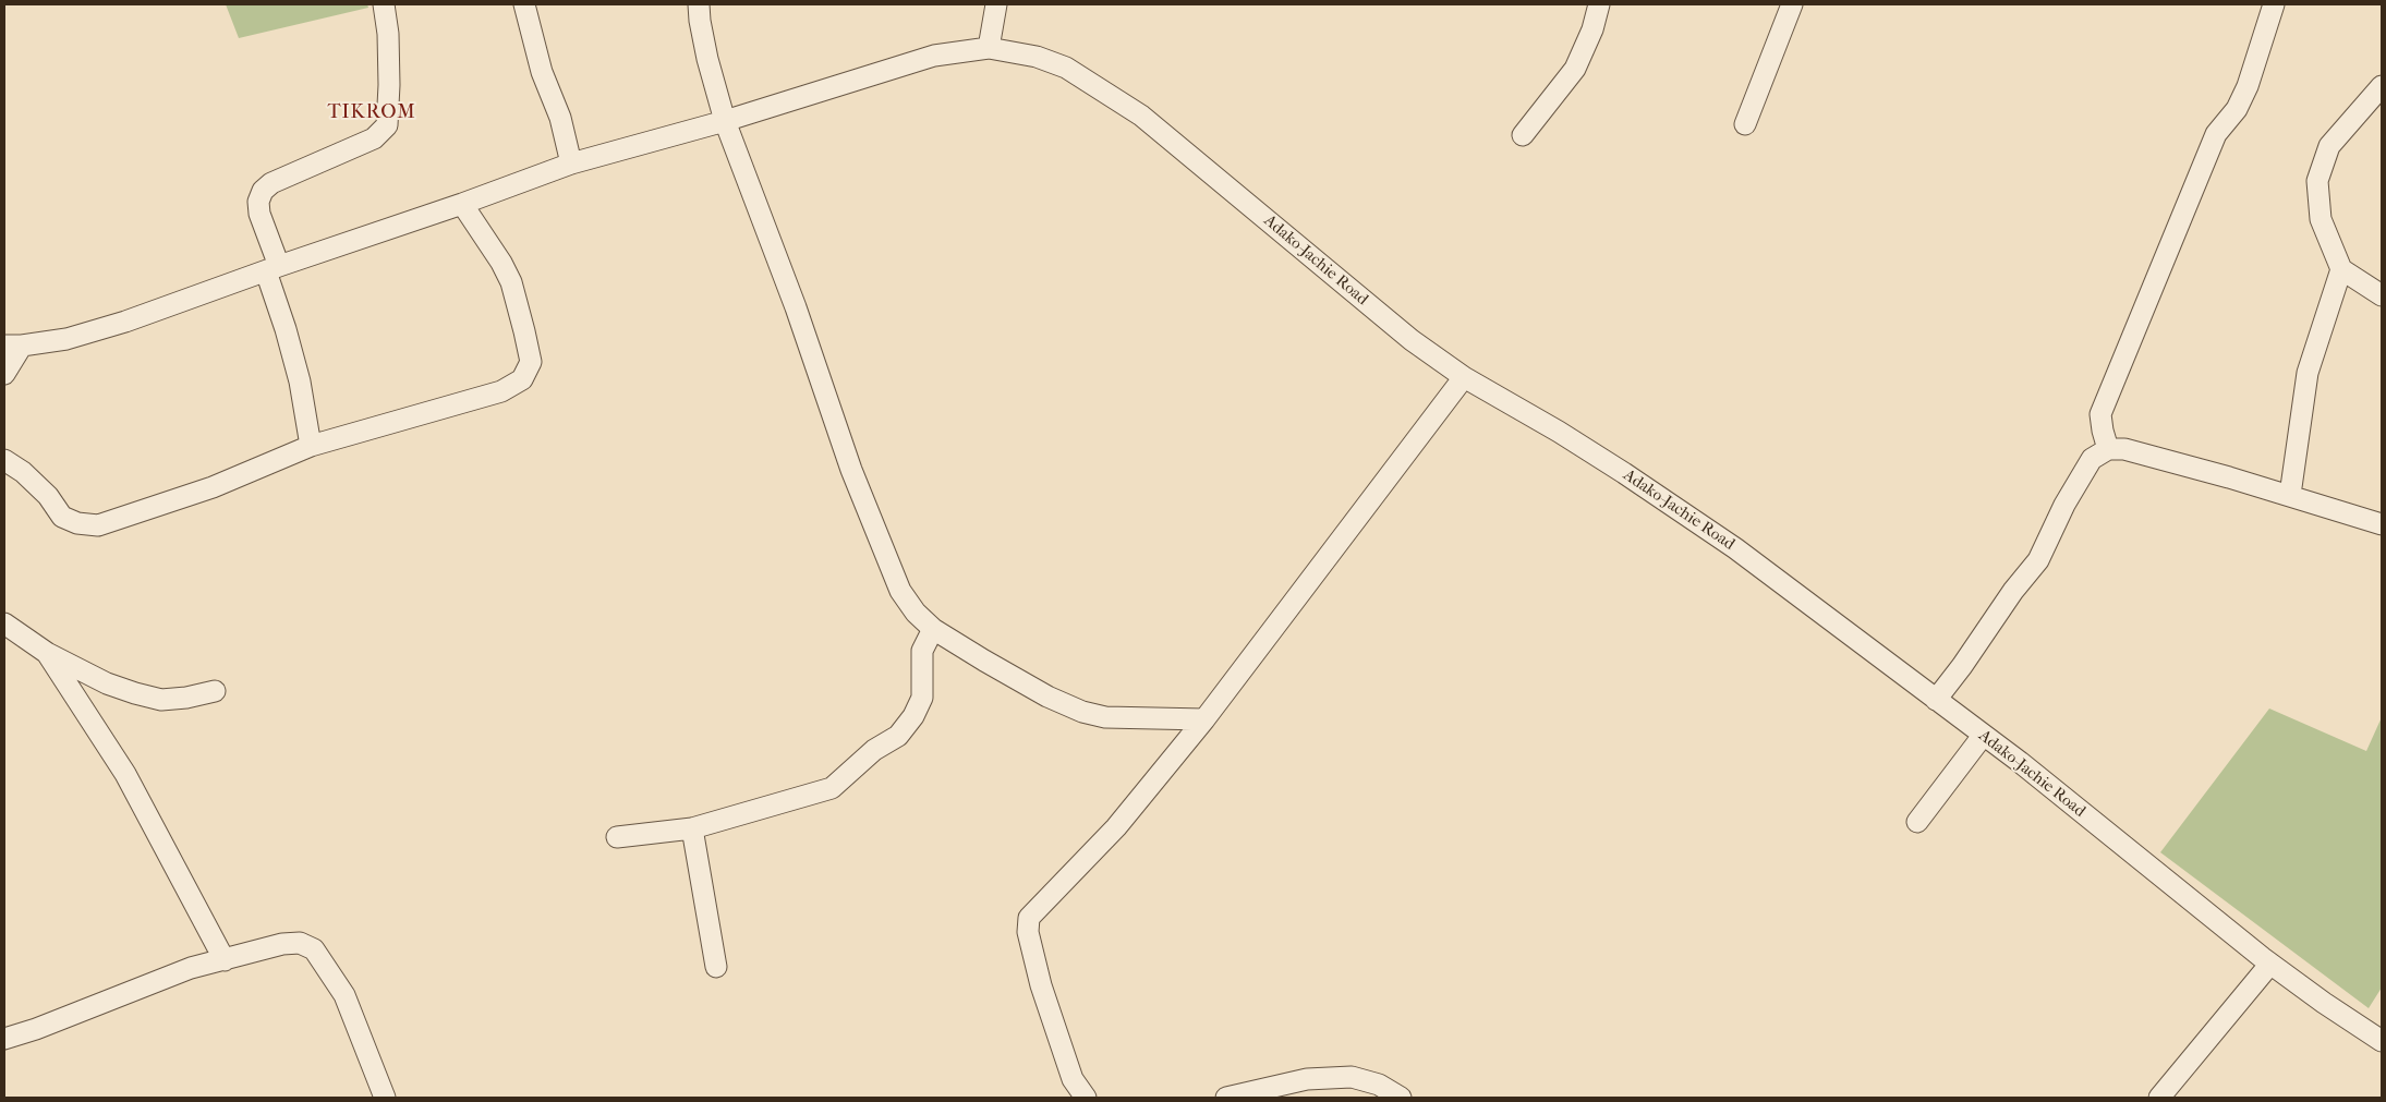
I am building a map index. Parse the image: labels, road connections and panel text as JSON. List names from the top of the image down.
{
  "streets": {
    "street": ["Adako-Jachie Road"]
  },
  "districts": ["TIKROM"]
}
